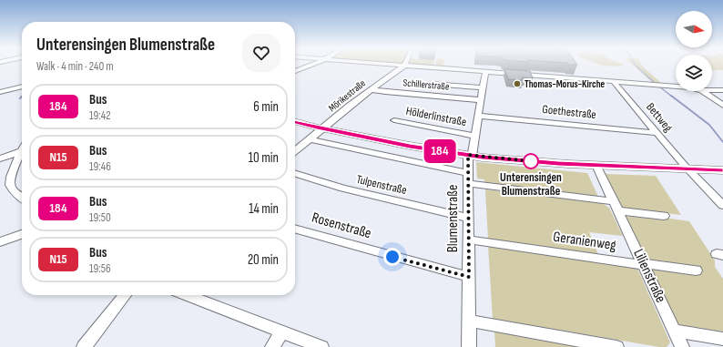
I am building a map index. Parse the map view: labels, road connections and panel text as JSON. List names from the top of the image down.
{
  "streets": {
    "street": [
      "Schillerstraße",
      "Mörikestraße",
      "Goethestraße",
      "Hölderlinstraße",
      "Bettweg",
      "Tulpenstraße",
      "Blumenstraße",
      "Rosenstraße",
      "Geranienweg",
      "Lilienstraße"
    ]
  },
  "crossings": [
    ["Schillerstraße", "Mörikestraße"],
    ["Schillerstraße", "Blumenstraße"],
    ["Goethestraße", "Bettweg"],
    ["Goethestraße", "Blumenstraße"],
    ["Hölderlinstraße", "Blumenstraße"],
    ["Tulpenstraße", "Blumenstraße"],
    ["Blumenstraße", "Rosenstraße"],
    ["Blumenstraße", "Geranienweg"],
    ["Geranienweg", "Lilienstraße"]
  ],
  "places": ["Thomas-Morus-Kirche", "Unterensingen Blumenstraße"],
  "lines": ["bus line 184"],
  "north": "right",
  "page": {
    "on_map": "184",
    "heading": ["Unterensingen Blumenstraße", "Walk · 4 min · 240 m"],
    "list": [
      {
        "mark": "184",
        "name": "Bus",
        "note": "19:42",
        "value": "6 min"
      },
      {
        "mark": "N15",
        "name": "Bus",
        "note": "19:46",
        "value": "10 min"
      },
      {
        "mark": "184",
        "name": "Bus",
        "note": "19:50",
        "value": "14 min"
      },
      {
        "mark": "N15",
        "name": "Bus",
        "note": "19:56",
        "value": "20 min"
      }
    ]
  }
}
